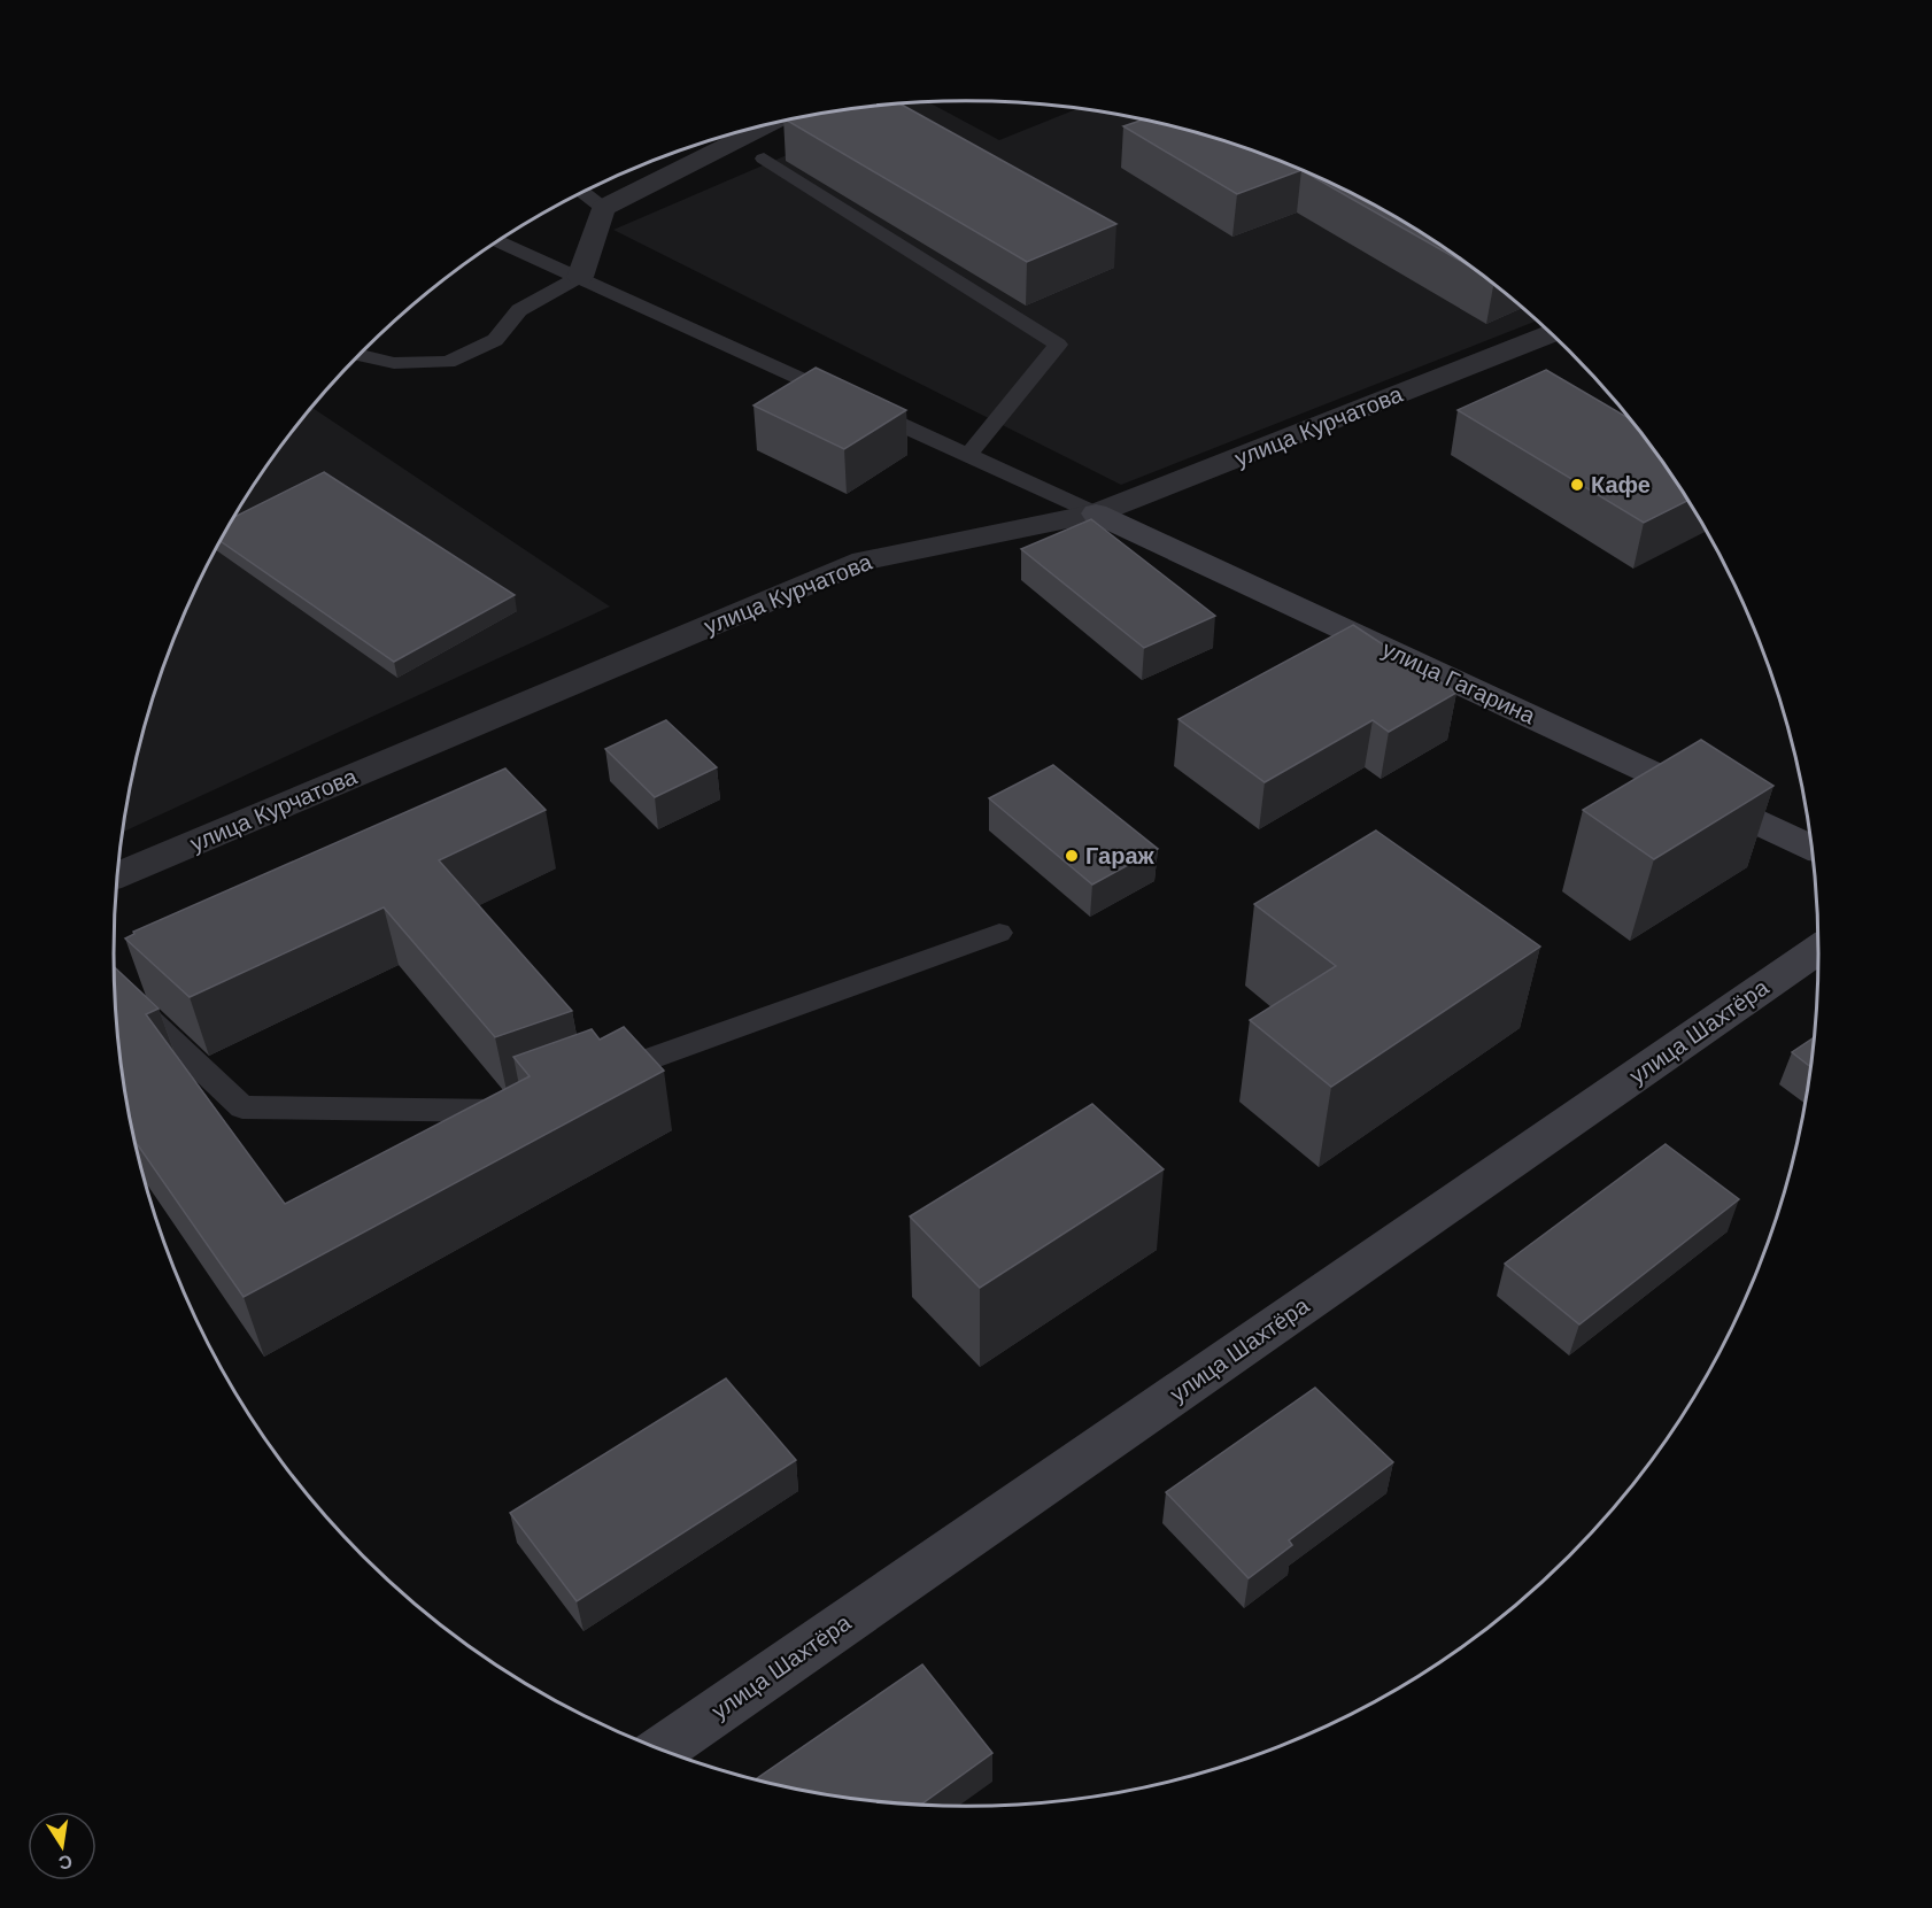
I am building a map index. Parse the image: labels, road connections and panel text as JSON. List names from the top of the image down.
{
  "streets": {
    "street": ["улица Курчатова", "улица Гагарина", "улица Шахтёра"]
  },
  "crossings": [
    ["улица Курчатова", "улица Гагарина"]
  ],
  "places": ["Кафе", "Гараж"],
  "north": "bottom"
}
